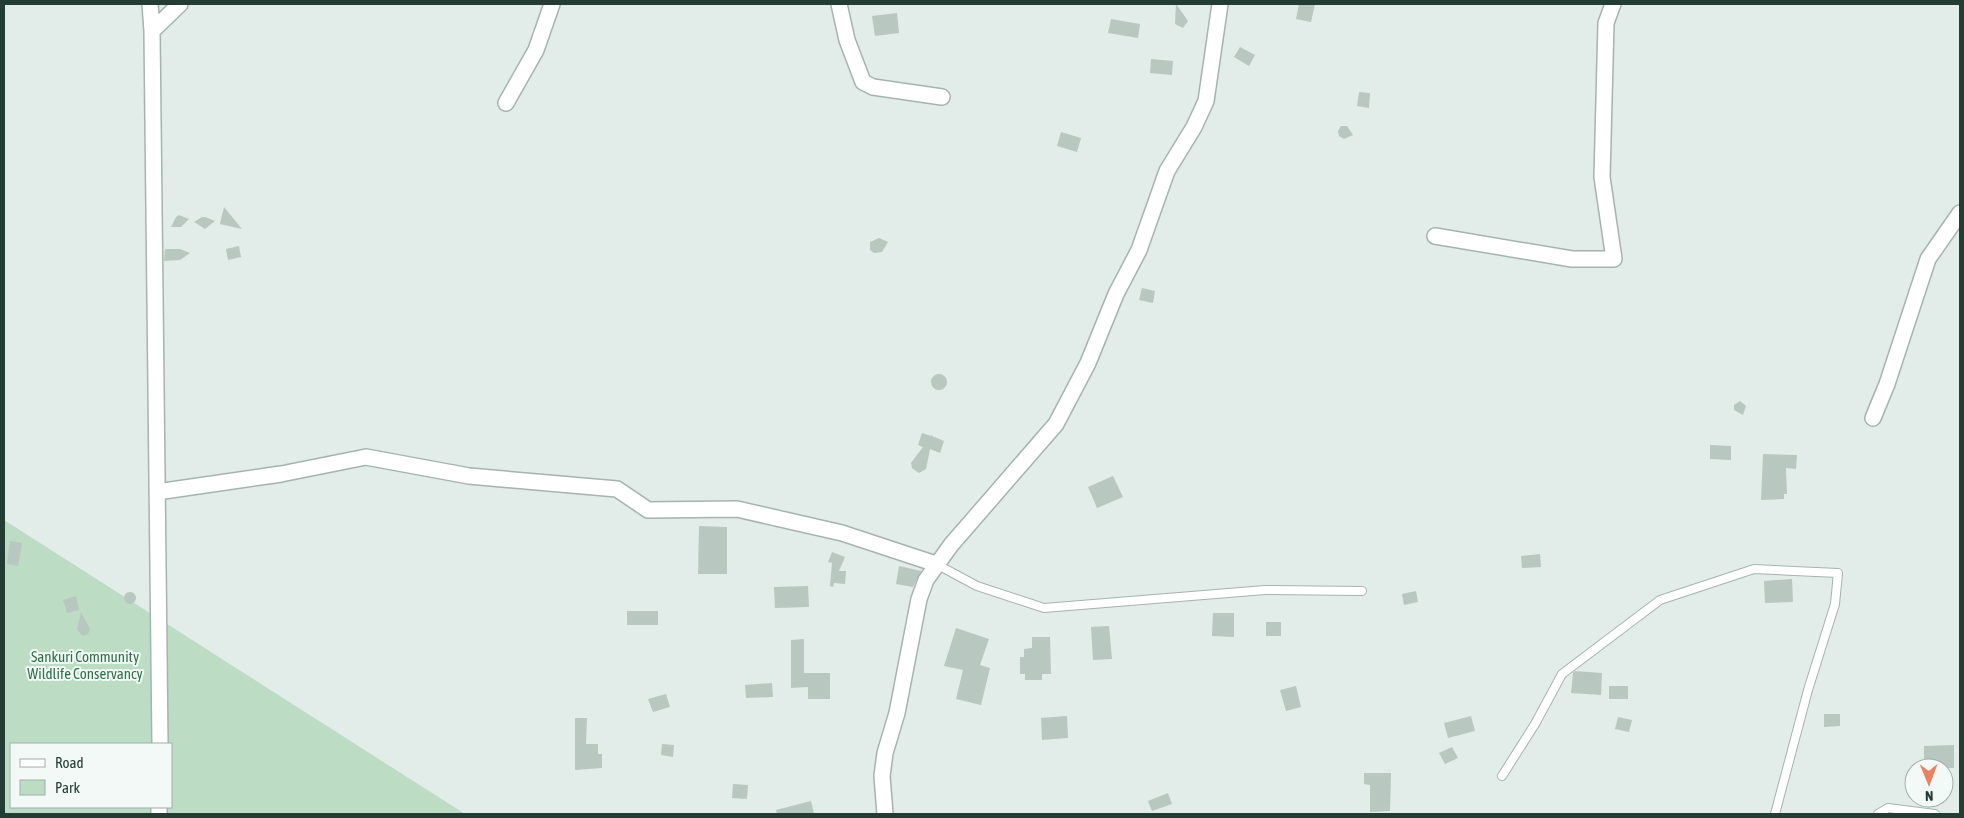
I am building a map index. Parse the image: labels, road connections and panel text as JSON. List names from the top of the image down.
{
  "parks": ["Sankuri Community Wildlife Conservancy"],
  "legend": ["Road", "Park"],
  "north": "bottom"
}
